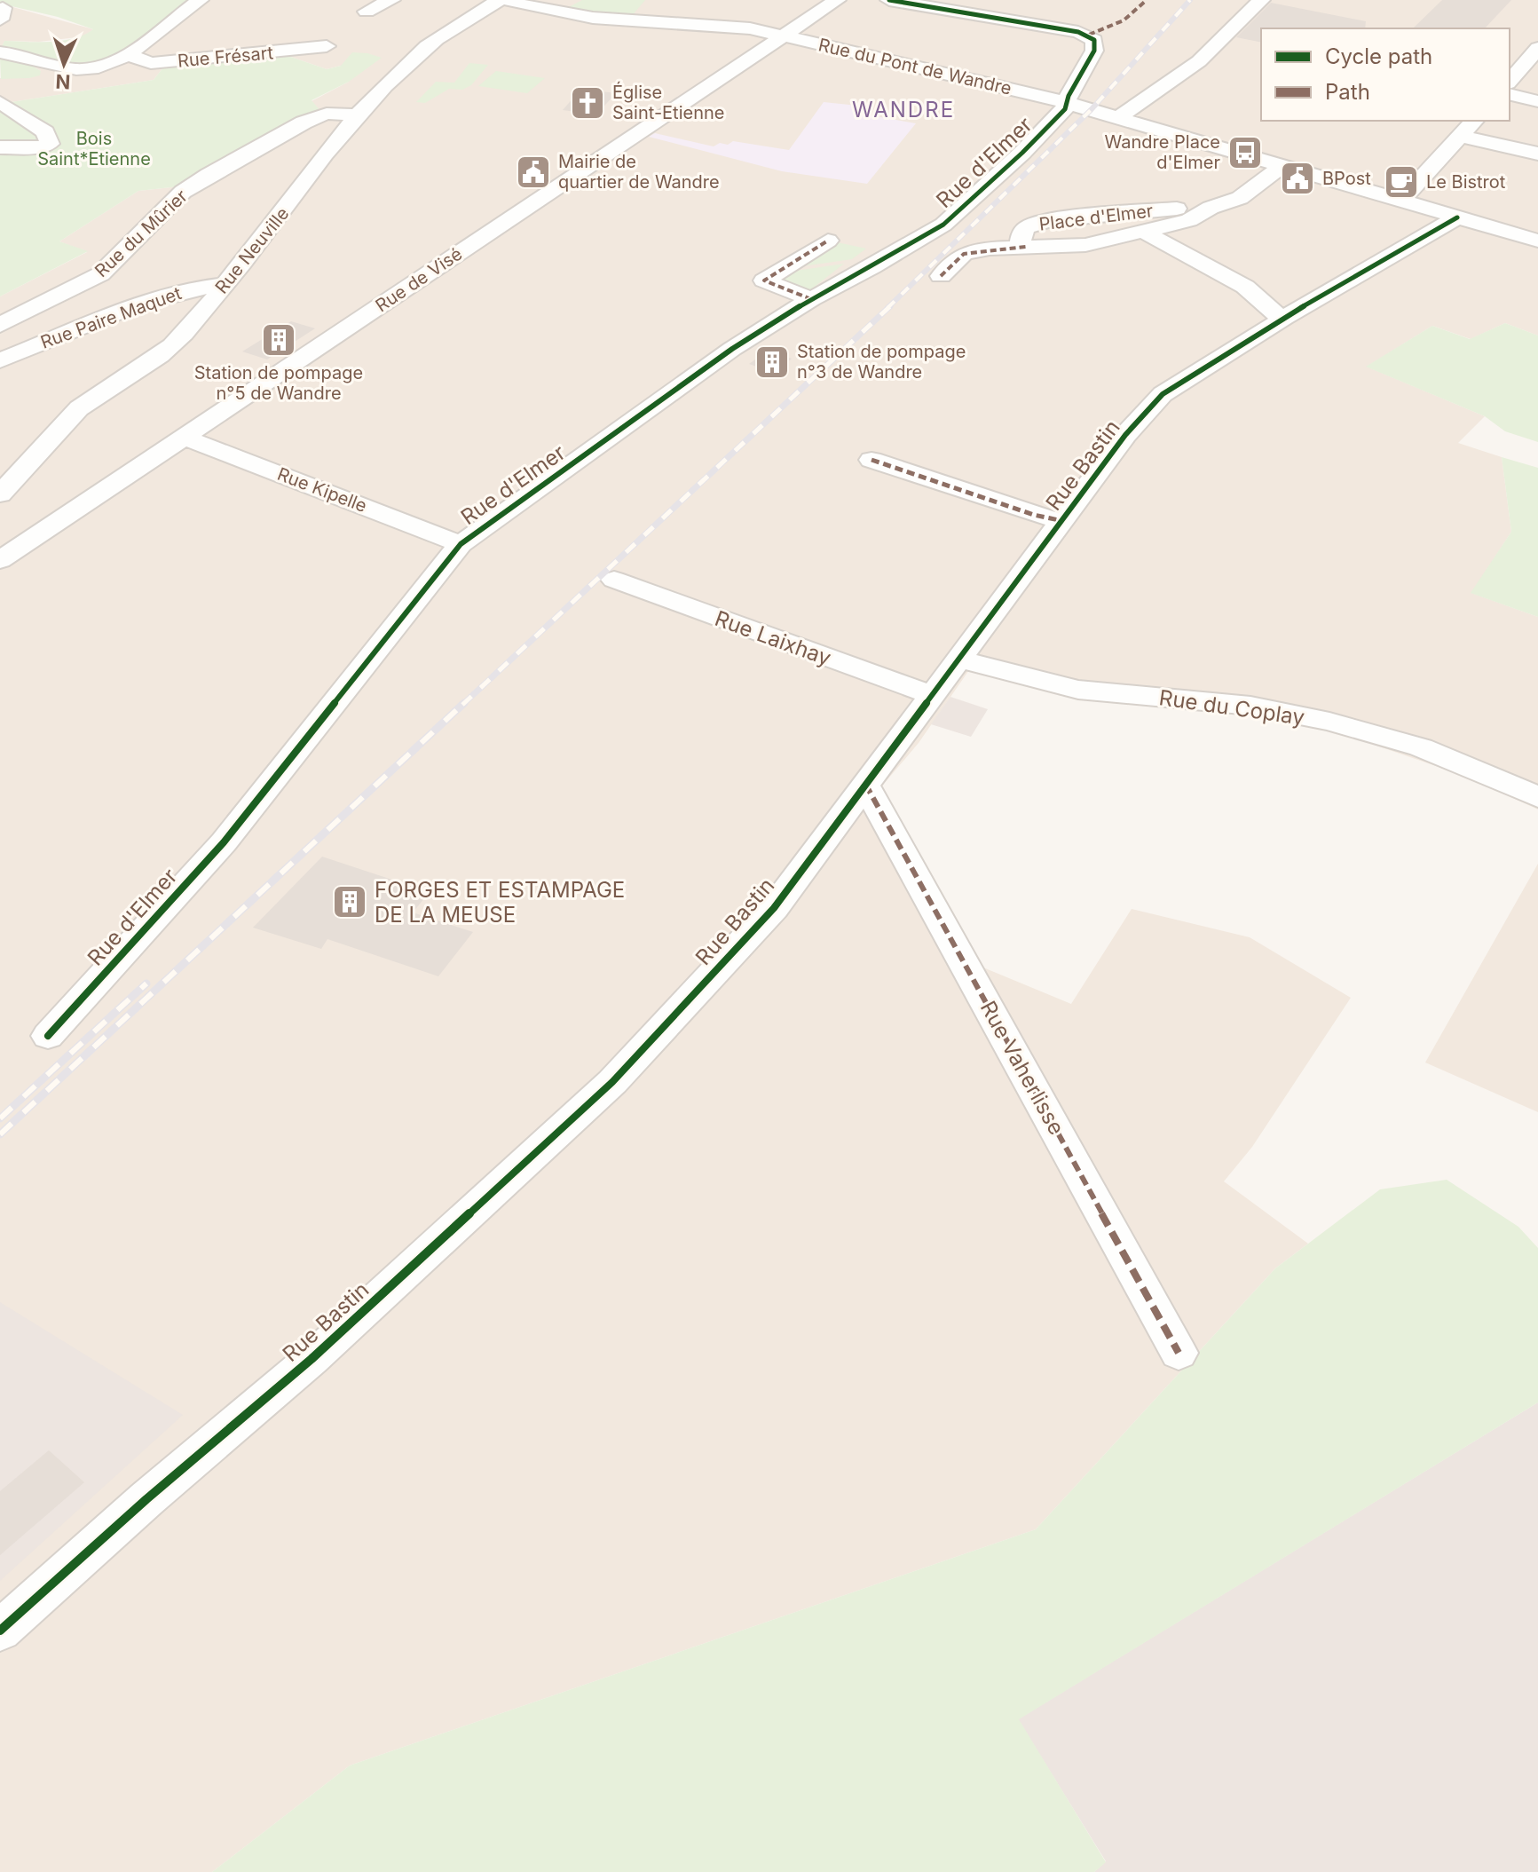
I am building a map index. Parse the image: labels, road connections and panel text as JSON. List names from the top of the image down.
{
  "streets": {
    "street": [
      "Rue Frésart",
      "Rue du Pont de Wandre",
      "Rue d'Elmer",
      "Place d'Elmer",
      "Rue du Mûrier",
      "Rue Neuville",
      "Rue de Visé",
      "Rue Paire Maquet",
      "Rue Bastin",
      "Rue Kipelle",
      "Rue Laixhay",
      "Rue du Coplay",
      "Rue Vaherlisse"
    ]
  },
  "crossings": [
    ["Rue du Pont de Wandre", "Rue d'Elmer"],
    ["Rue du Pont de Wandre", "Place d'Elmer"],
    ["Rue du Pont de Wandre", "Rue de Visé"],
    ["Rue du Pont de Wandre", "Rue Bastin"],
    ["Rue d'Elmer", "Rue Kipelle"],
    ["Rue du Mûrier", "Rue Neuville"],
    ["Rue Neuville", "Rue Paire Maquet"],
    ["Rue de Visé", "Rue Kipelle"],
    ["Rue Bastin", "Rue Laixhay"],
    ["Rue Bastin", "Rue du Coplay"],
    ["Rue Bastin", "Rue Vaherlisse"]
  ],
  "districts": ["WANDRE"],
  "parks": ["Bois Saint*Etienne"],
  "places": {
    "church": ["Église Saint-Etienne"],
    "bus stop": ["Wandre Place d'Elmer"],
    "public building": ["Mairie de quartier de Wandre", "BPost"],
    "cafe": ["Le Bistrot"],
    "building": ["Station de pompage n°5 de Wandre", "Station de pompage n°3 de Wandre", "FORGES ET ESTAMPAGE DE LA MEUSE"]
  },
  "legend": ["Cycle path", "Path"],
  "north": "bottom"
}
